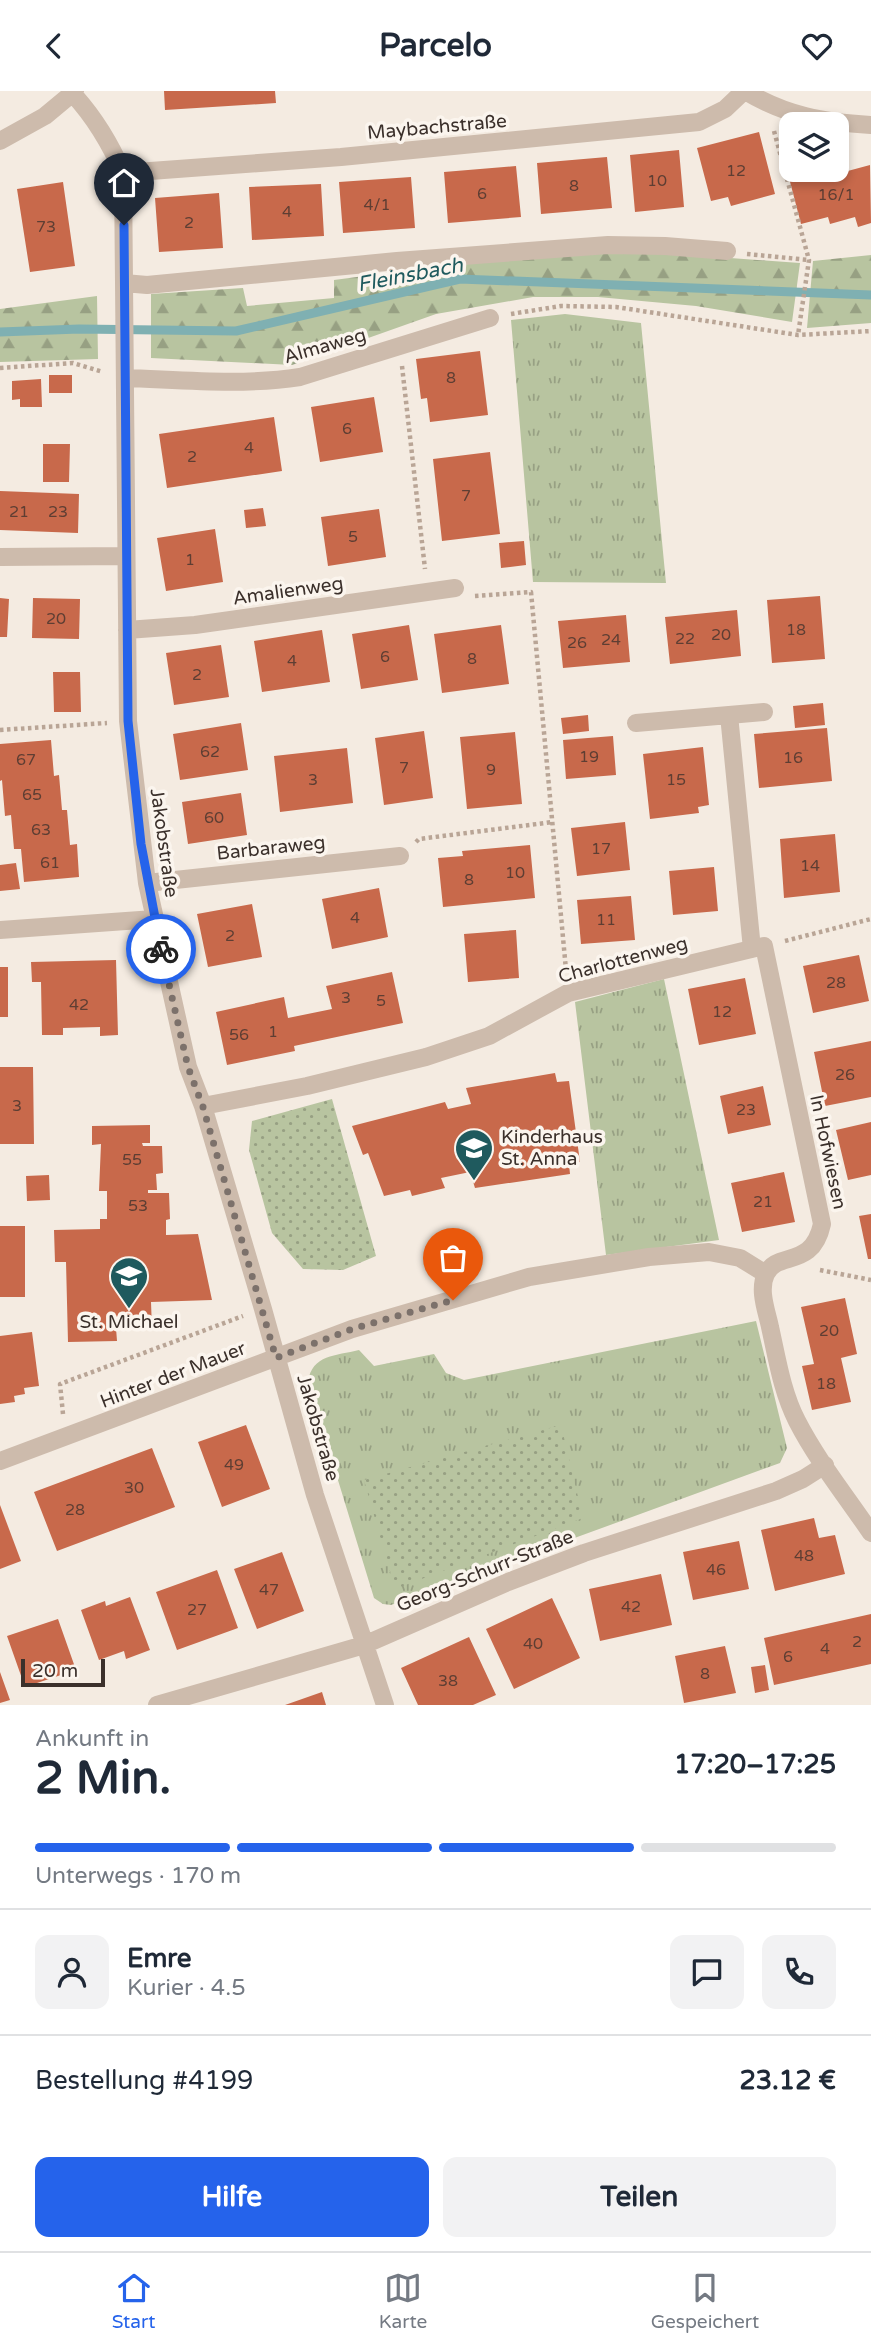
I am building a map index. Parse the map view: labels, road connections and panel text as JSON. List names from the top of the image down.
{
  "streets": {
    "street": [
      "Maybachstraße",
      "Almaweg",
      "Amalienweg",
      "Jakobstraße",
      "Barbaraweg",
      "Charlottenweg",
      "In Hofwiesen",
      "Hinter der Mauer",
      "Georg-Schurr-Straße"
    ]
  },
  "crossings": [
    ["Maybachstraße", "Jakobstraße"],
    ["Almaweg", "Jakobstraße"],
    ["Amalienweg", "Jakobstraße"],
    ["Jakobstraße", "Barbaraweg"],
    ["Jakobstraße", "Charlottenweg"],
    ["Jakobstraße", "Hinter der Mauer"],
    ["Jakobstraße", "Georg-Schurr-Straße"],
    ["Charlottenweg", "In Hofwiesen"],
    ["In Hofwiesen", "Hinter der Mauer"]
  ],
  "water": ["Fleinsbach"],
  "places": {
    "school or university": ["Kinderhaus St. Anna", "St. Michael"]
  },
  "house_numbers": [
    "12",
    "10",
    "8",
    "6",
    "16/1",
    "4/1",
    "4",
    "2",
    "73",
    "8",
    "6",
    "4",
    "2",
    "7",
    "21",
    "23",
    "5",
    "1",
    "20",
    "18",
    "20",
    "22",
    "24",
    "26",
    "6",
    "8",
    "4",
    "2",
    "62",
    "19",
    "16",
    "67",
    "7",
    "9",
    "3",
    "15",
    "65",
    "60",
    "63",
    "17",
    "61",
    "14",
    "10",
    "8",
    "4",
    "11",
    "2",
    "28",
    "3",
    "5",
    "42",
    "12",
    "1",
    "56",
    "26",
    "3",
    "23",
    "55",
    "21",
    "53",
    "20",
    "18",
    "49",
    "30",
    "28",
    "48",
    "46",
    "47",
    "42",
    "27",
    "2",
    "40",
    "4",
    "6",
    "8",
    "38"
  ],
  "scale_bar": "20 m",
  "page": {
    "header": "Parcelo",
    "scale": "20 m",
    "heading": ["2 Min.", "Ankunft in", "17:20–17:25"],
    "panel": [
      "Emre",
      "Kurier · 4.5",
      "Bestellung #4199",
      "23.12 €"
    ],
    "bar": "Unterwegs · 170 m",
    "buttons": ["Hilfe", "Teilen"],
    "tabs": ["Start", "Karte", "Gespeichert"]
  }
}
